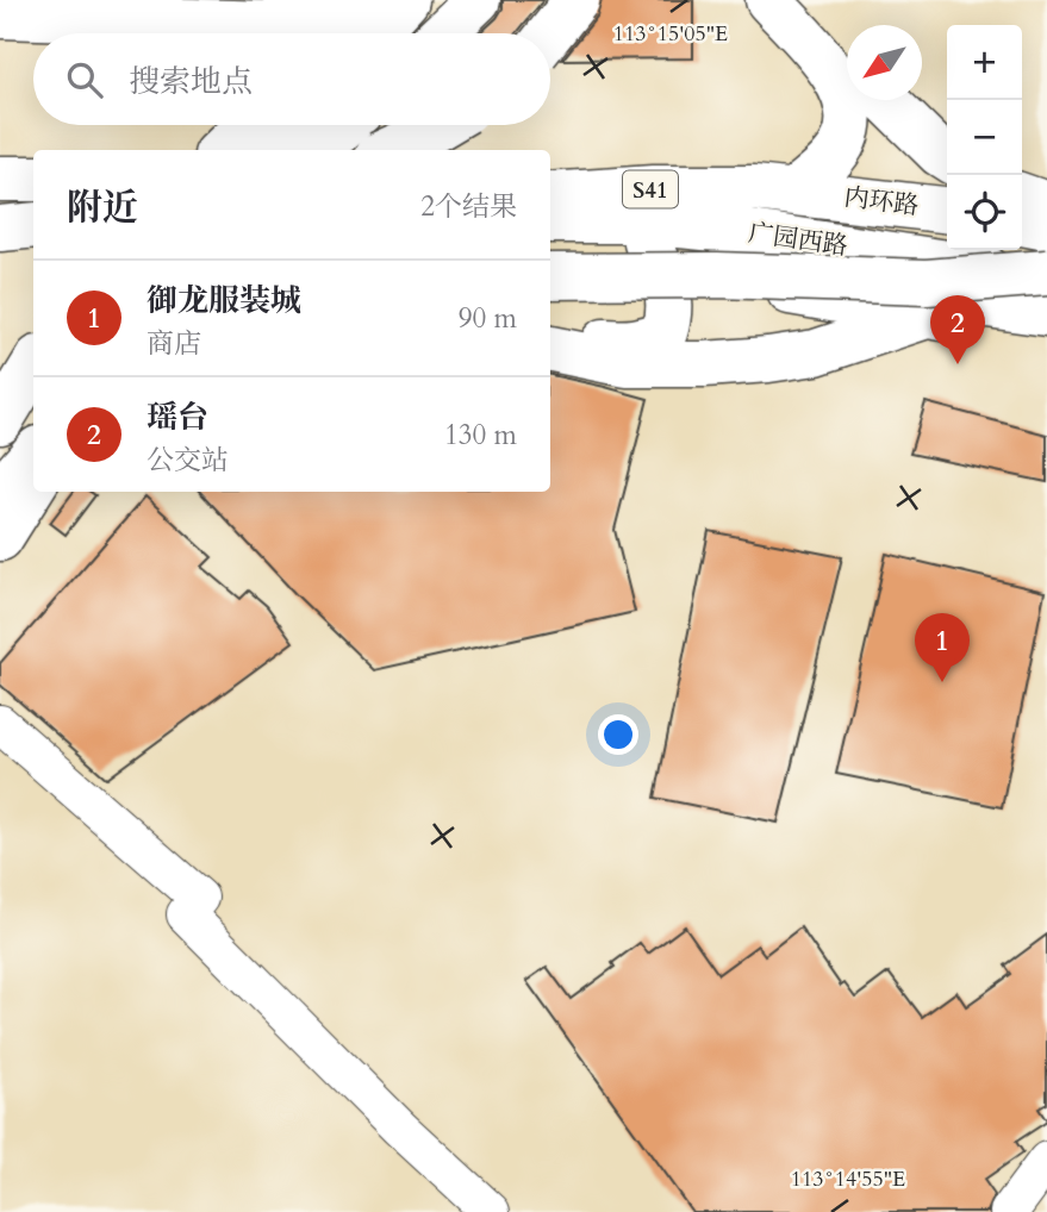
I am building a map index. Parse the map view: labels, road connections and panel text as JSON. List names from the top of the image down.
{
  "streets": {
    "main road": ["S41", "内环路", "广园西路"]
  },
  "crossings": [
    ["S41", "内环路"],
    ["S41", "广园西路"],
    ["内环路", "广园西路"]
  ],
  "north": "bottom left",
  "page": {
    "map_buttons": ["+", "−"],
    "search": "搜索地点",
    "heading": ["附近", "2个结果"],
    "list": [
      {
        "mark": "1",
        "name": "御龙服装城",
        "note": "商店",
        "value": "90 m"
      },
      {
        "mark": "2",
        "name": "瑶台",
        "note": "公交站",
        "value": "130 m"
      }
    ],
    "pins": ["2", "1"]
  },
  "coordinates": ["113°15'05\"E", "113°14'55\"E"]
}
